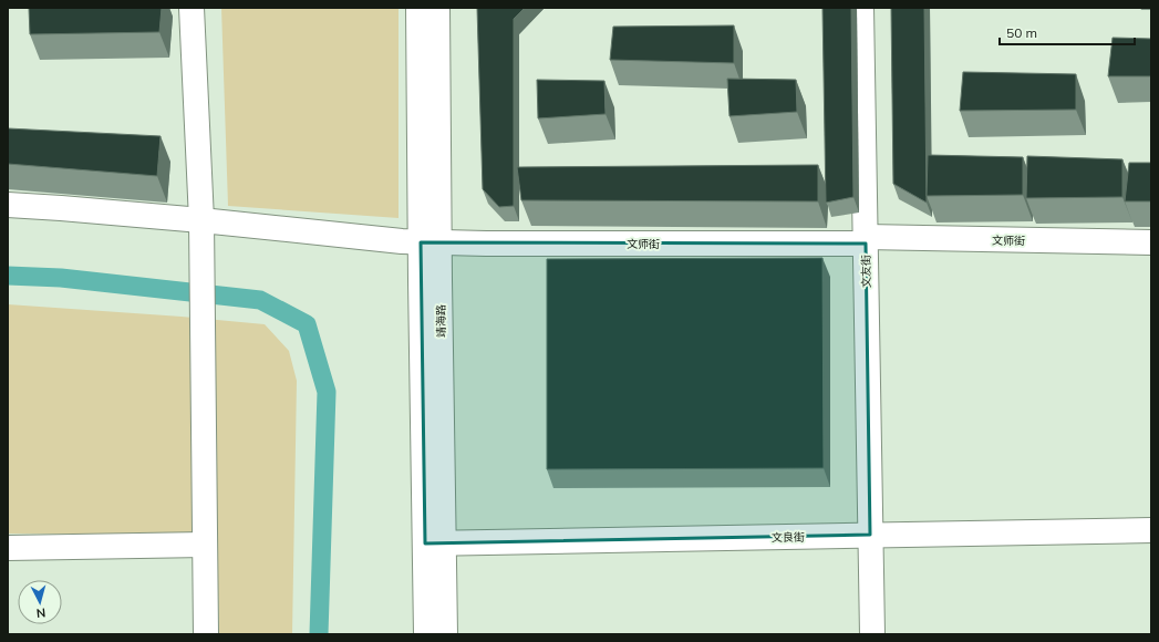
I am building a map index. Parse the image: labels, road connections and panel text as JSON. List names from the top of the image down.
{
  "streets": {
    "street": [
      "文师街",
      "文友街",
      "靖海路",
      "文良街"
    ]
  },
  "crossings": [
    ["文师街", "文友街"],
    ["文师街", "靖海路"],
    ["文友街", "文良街"],
    ["靖海路", "文良街"]
  ],
  "scale_bar": "50 m",
  "north": "bottom"
}
